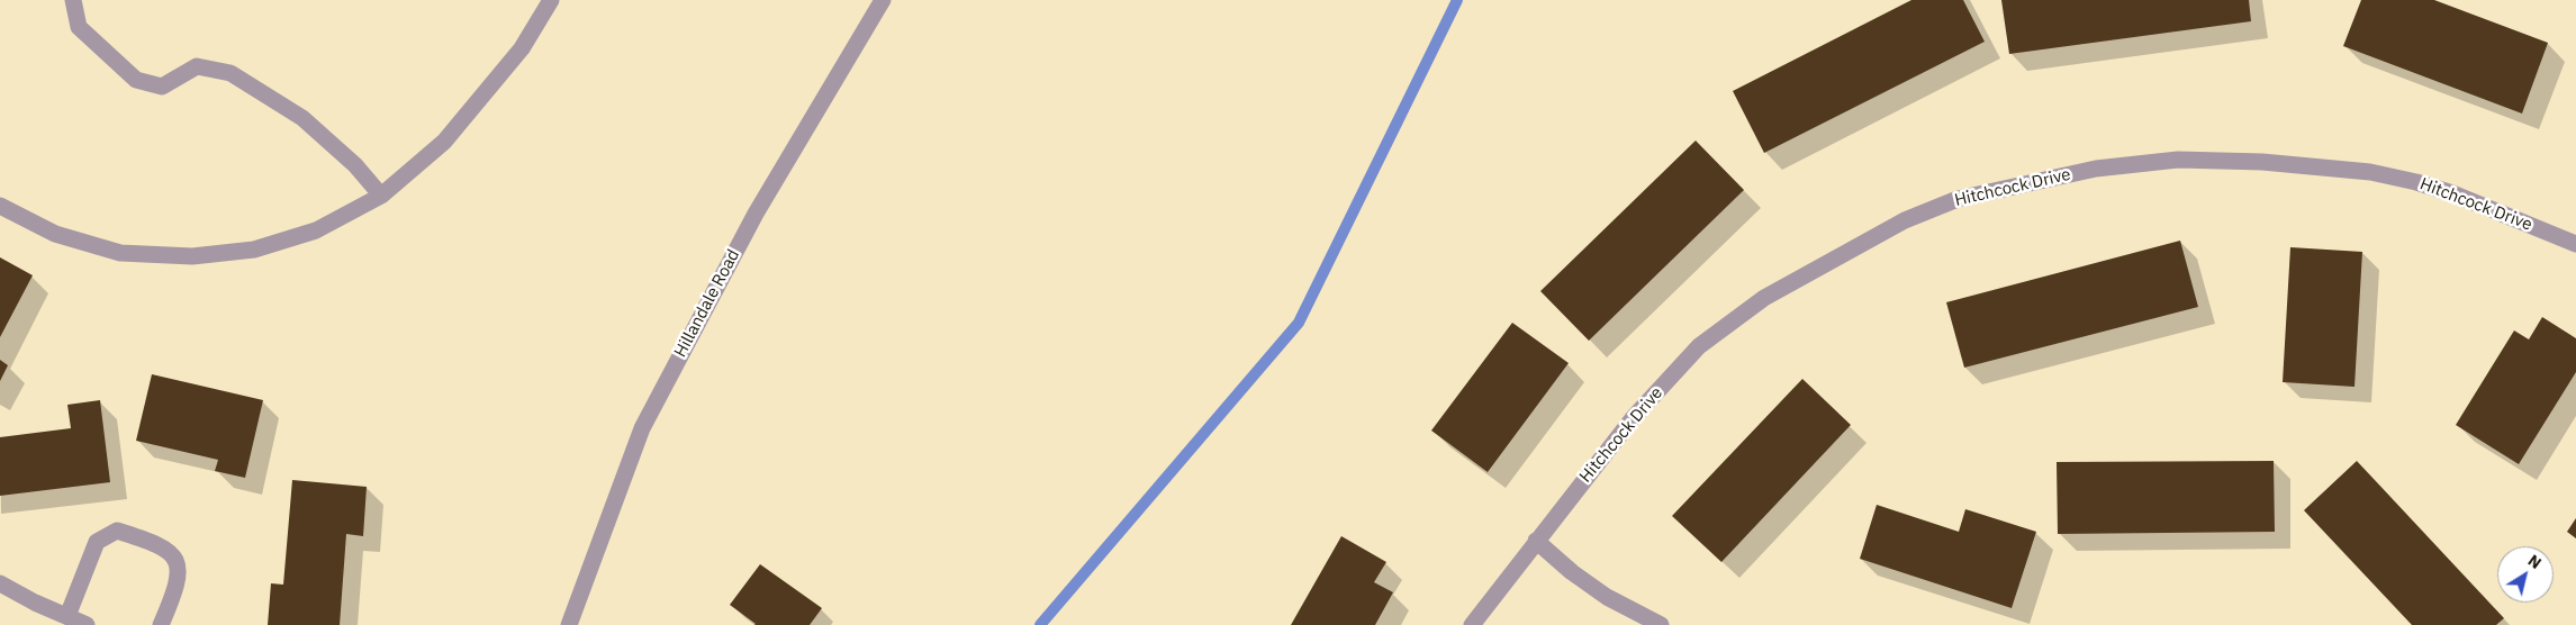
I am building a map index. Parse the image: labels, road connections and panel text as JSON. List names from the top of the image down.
{
  "streets": {
    "street": ["Hitchcock Drive", "Hillandale Road"]
  },
  "north": "top right"
}
